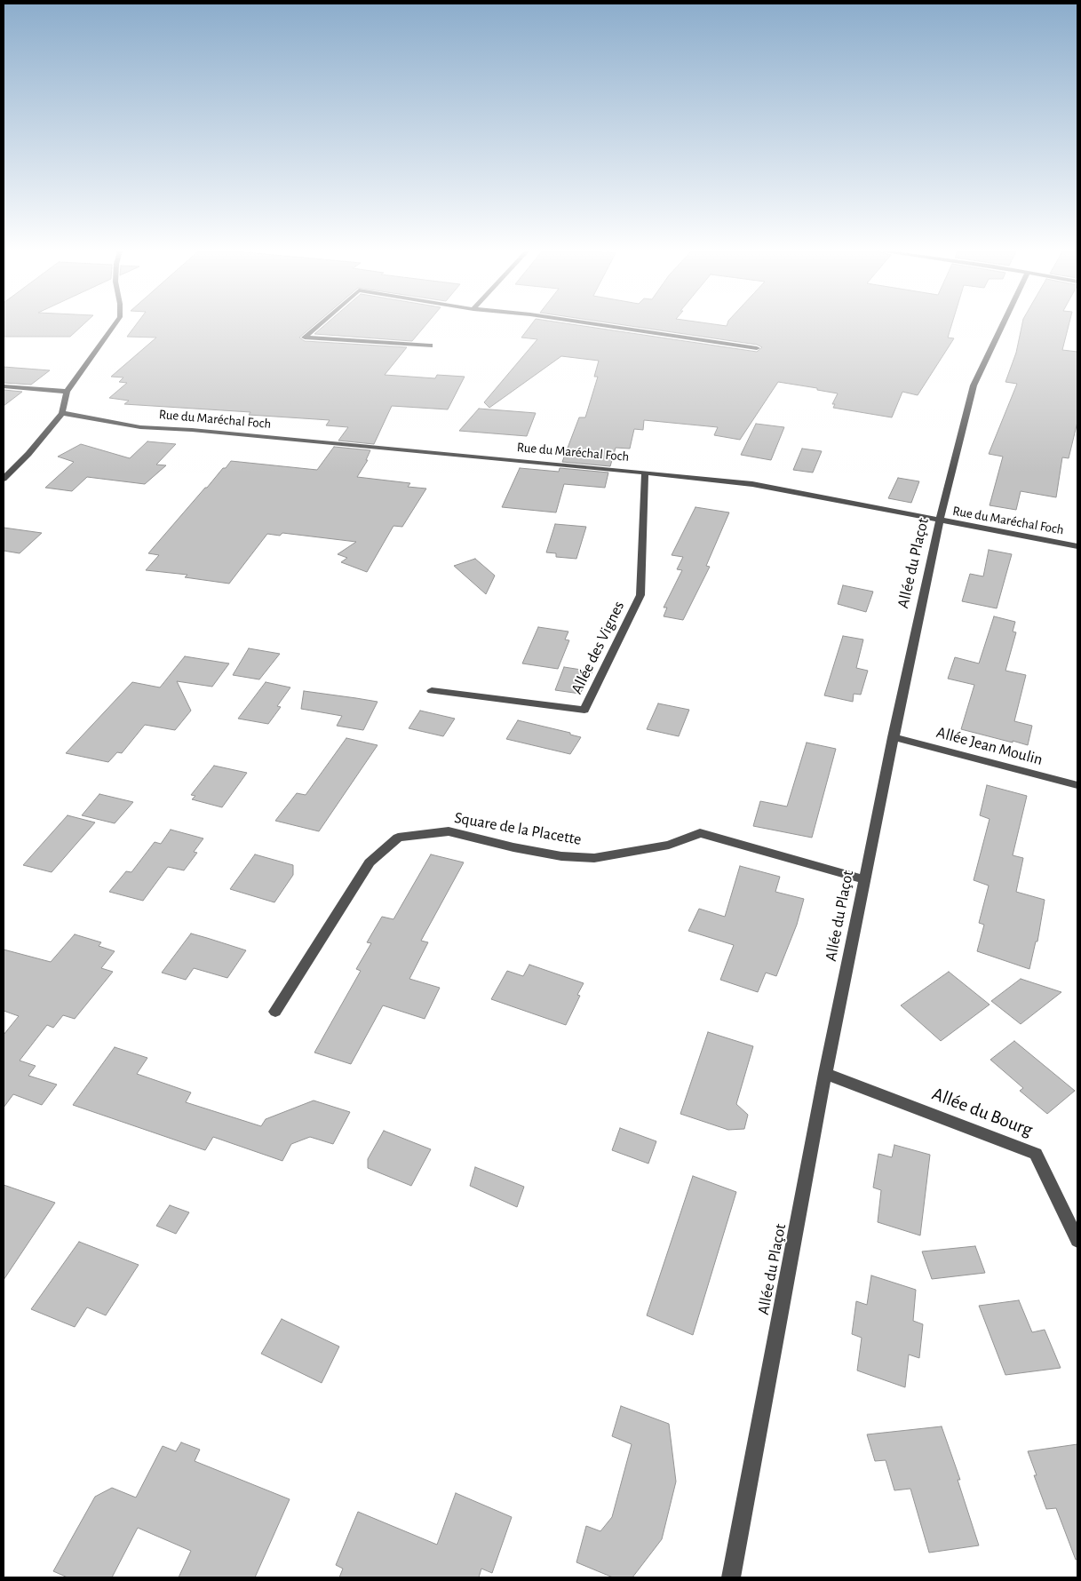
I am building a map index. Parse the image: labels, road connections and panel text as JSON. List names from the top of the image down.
{
  "streets": {
    "street": [
      "Rue du Maréchal Foch",
      "Allée du Plaçot",
      "Allée des Vignes",
      "Allée Jean Moulin",
      "Square de la Placette",
      "Allée du Bourg"
    ]
  },
  "crossings": [
    ["Rue du Maréchal Foch", "Allée du Plaçot"],
    ["Rue du Maréchal Foch", "Allée des Vignes"],
    ["Allée du Plaçot", "Allée Jean Moulin"],
    ["Allée du Plaçot", "Square de la Placette"],
    ["Allée du Plaçot", "Allée du Bourg"]
  ]
}
